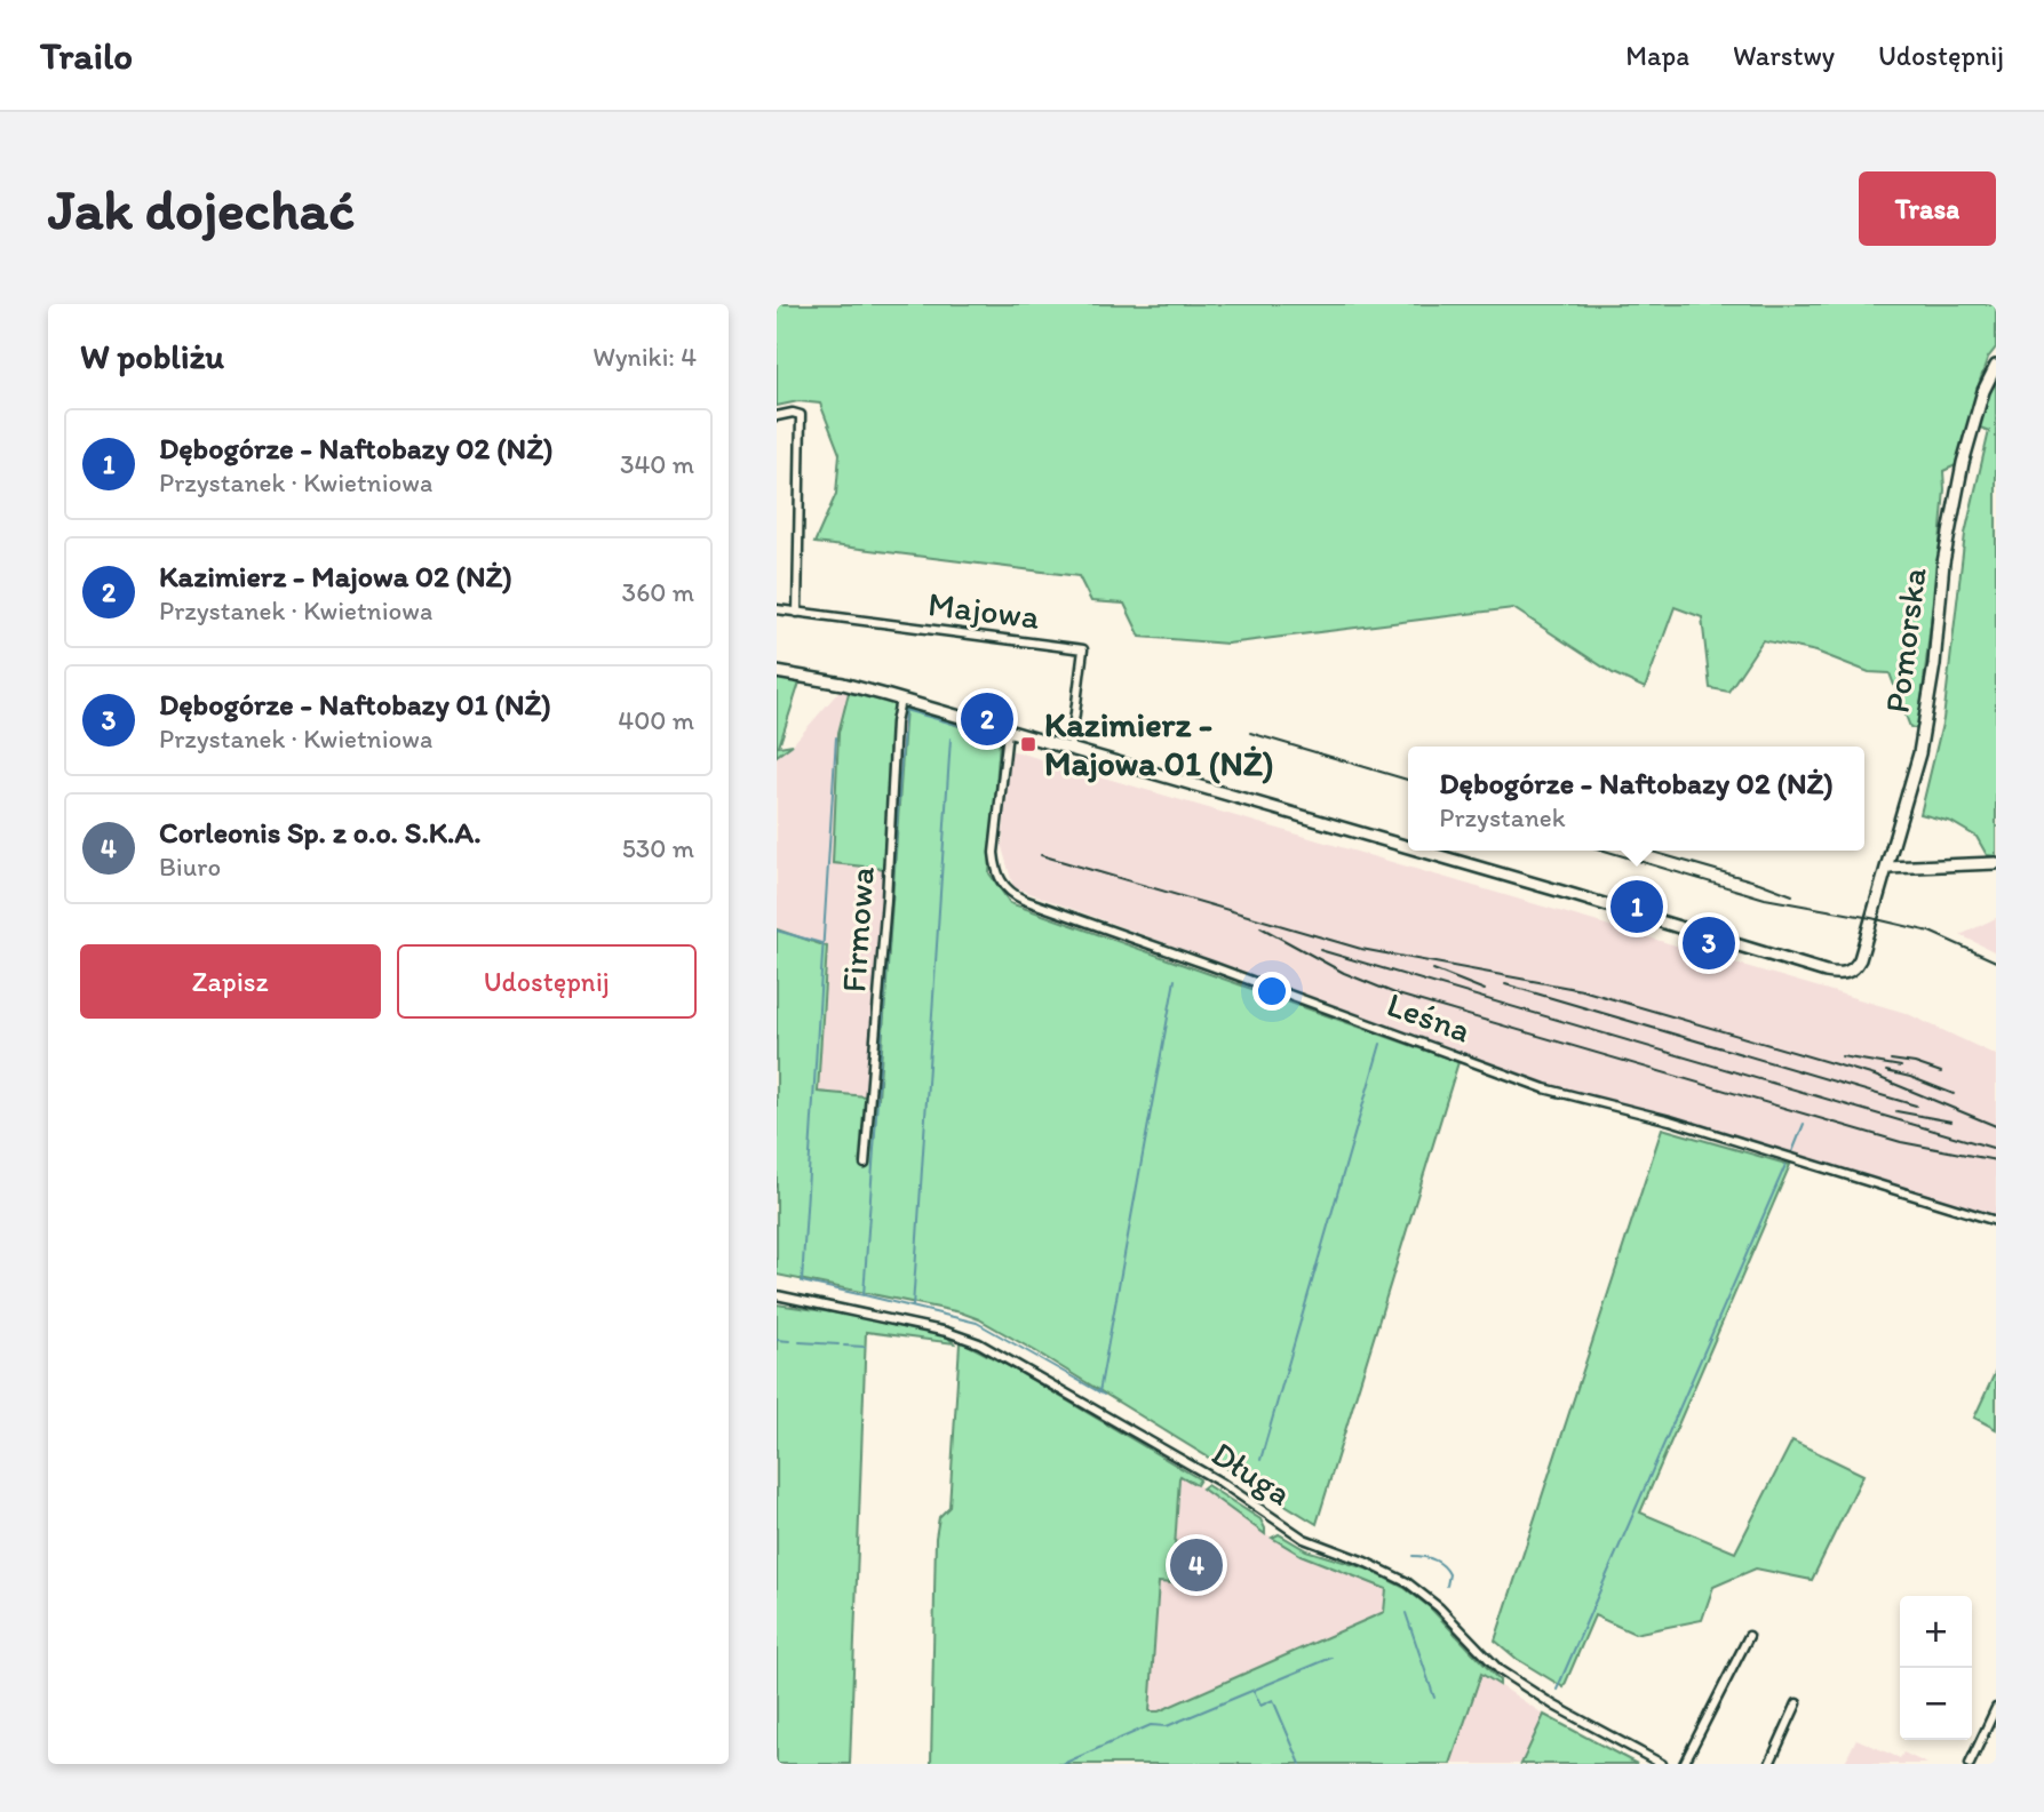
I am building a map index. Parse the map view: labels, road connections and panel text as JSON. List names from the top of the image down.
{
  "streets": {
    "street": [
      "Majowa",
      "Pomorska",
      "Firmowa",
      "Leśna",
      "Długa"
    ]
  },
  "crossings": [
    ["Majowa", "Pomorska"]
  ],
  "places": {
    "transit": ["Kazimierz - Majowa 01 (NŻ)"]
  },
  "page": {
    "header": "Trailo",
    "nav": ["Mapa", "Warstwy", "Udostępnij"],
    "buttons": [
      "Trasa",
      ["Zapisz", "Udostępnij"]
    ],
    "title": "Jak dojechać",
    "heading": ["W pobliżu", "Wyniki: 4"],
    "list": [
      {
        "mark": "1",
        "name": "Dębogórze - Naftobazy 02 (NŻ)",
        "note": "Przystanek · Kwietniowa",
        "value": "340 m"
      },
      {
        "mark": "2",
        "name": "Kazimierz - Majowa 02 (NŻ)",
        "note": "Przystanek · Kwietniowa",
        "value": "360 m"
      },
      {
        "mark": "3",
        "name": "Dębogórze - Naftobazy 01 (NŻ)",
        "note": "Przystanek · Kwietniowa",
        "value": "400 m"
      },
      {
        "mark": "4",
        "name": "Corleonis Sp. z o.o. S.K.A.",
        "note": "Biuro",
        "value": "530 m"
      }
    ],
    "pins": [
      "2",
      "1",
      "3",
      "4"
    ],
    "popup": ["Dębogórze - Naftobazy 02 (NŻ)", "Przystanek"],
    "map_buttons": ["+", "−"]
  }
}
